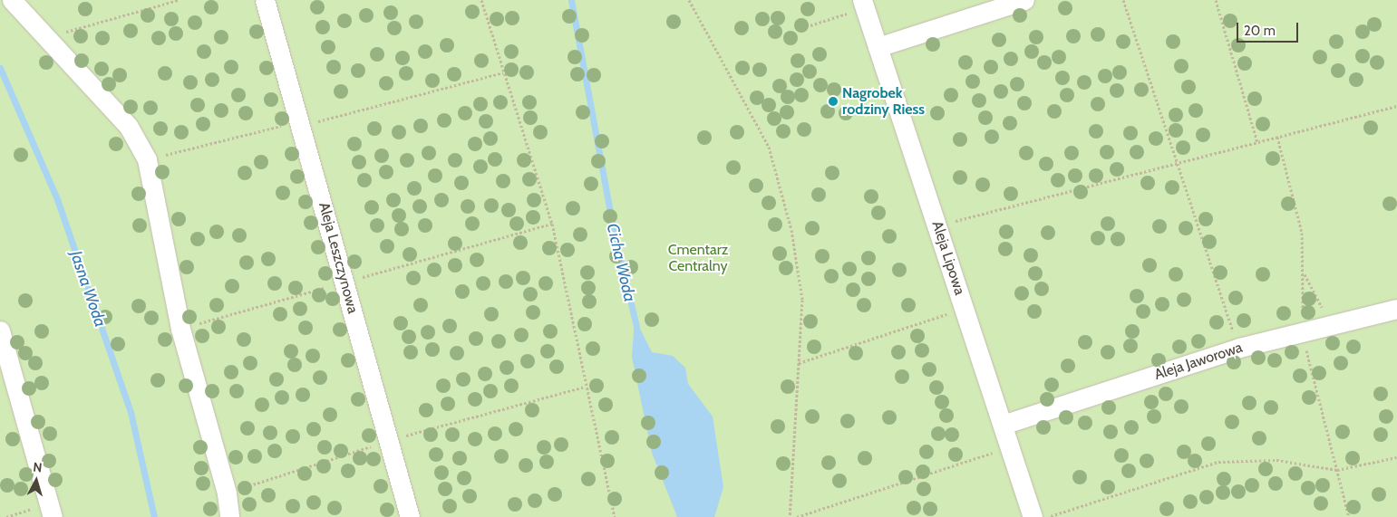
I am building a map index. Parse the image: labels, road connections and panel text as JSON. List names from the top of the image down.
{
  "streets": {
    "street": ["Aleja Leszczynowa", "Aleja Lipowa", "Aleja Jaworowa"]
  },
  "crossings": [
    ["Aleja Lipowa", "Aleja Jaworowa"]
  ],
  "water": ["Cicha Woda", "Jasna Woda"],
  "parks": ["Cmentarz Centralny"],
  "places": ["Nagrobek rodziny Riess"],
  "scale_bar": "20 m",
  "north": "top"
}
